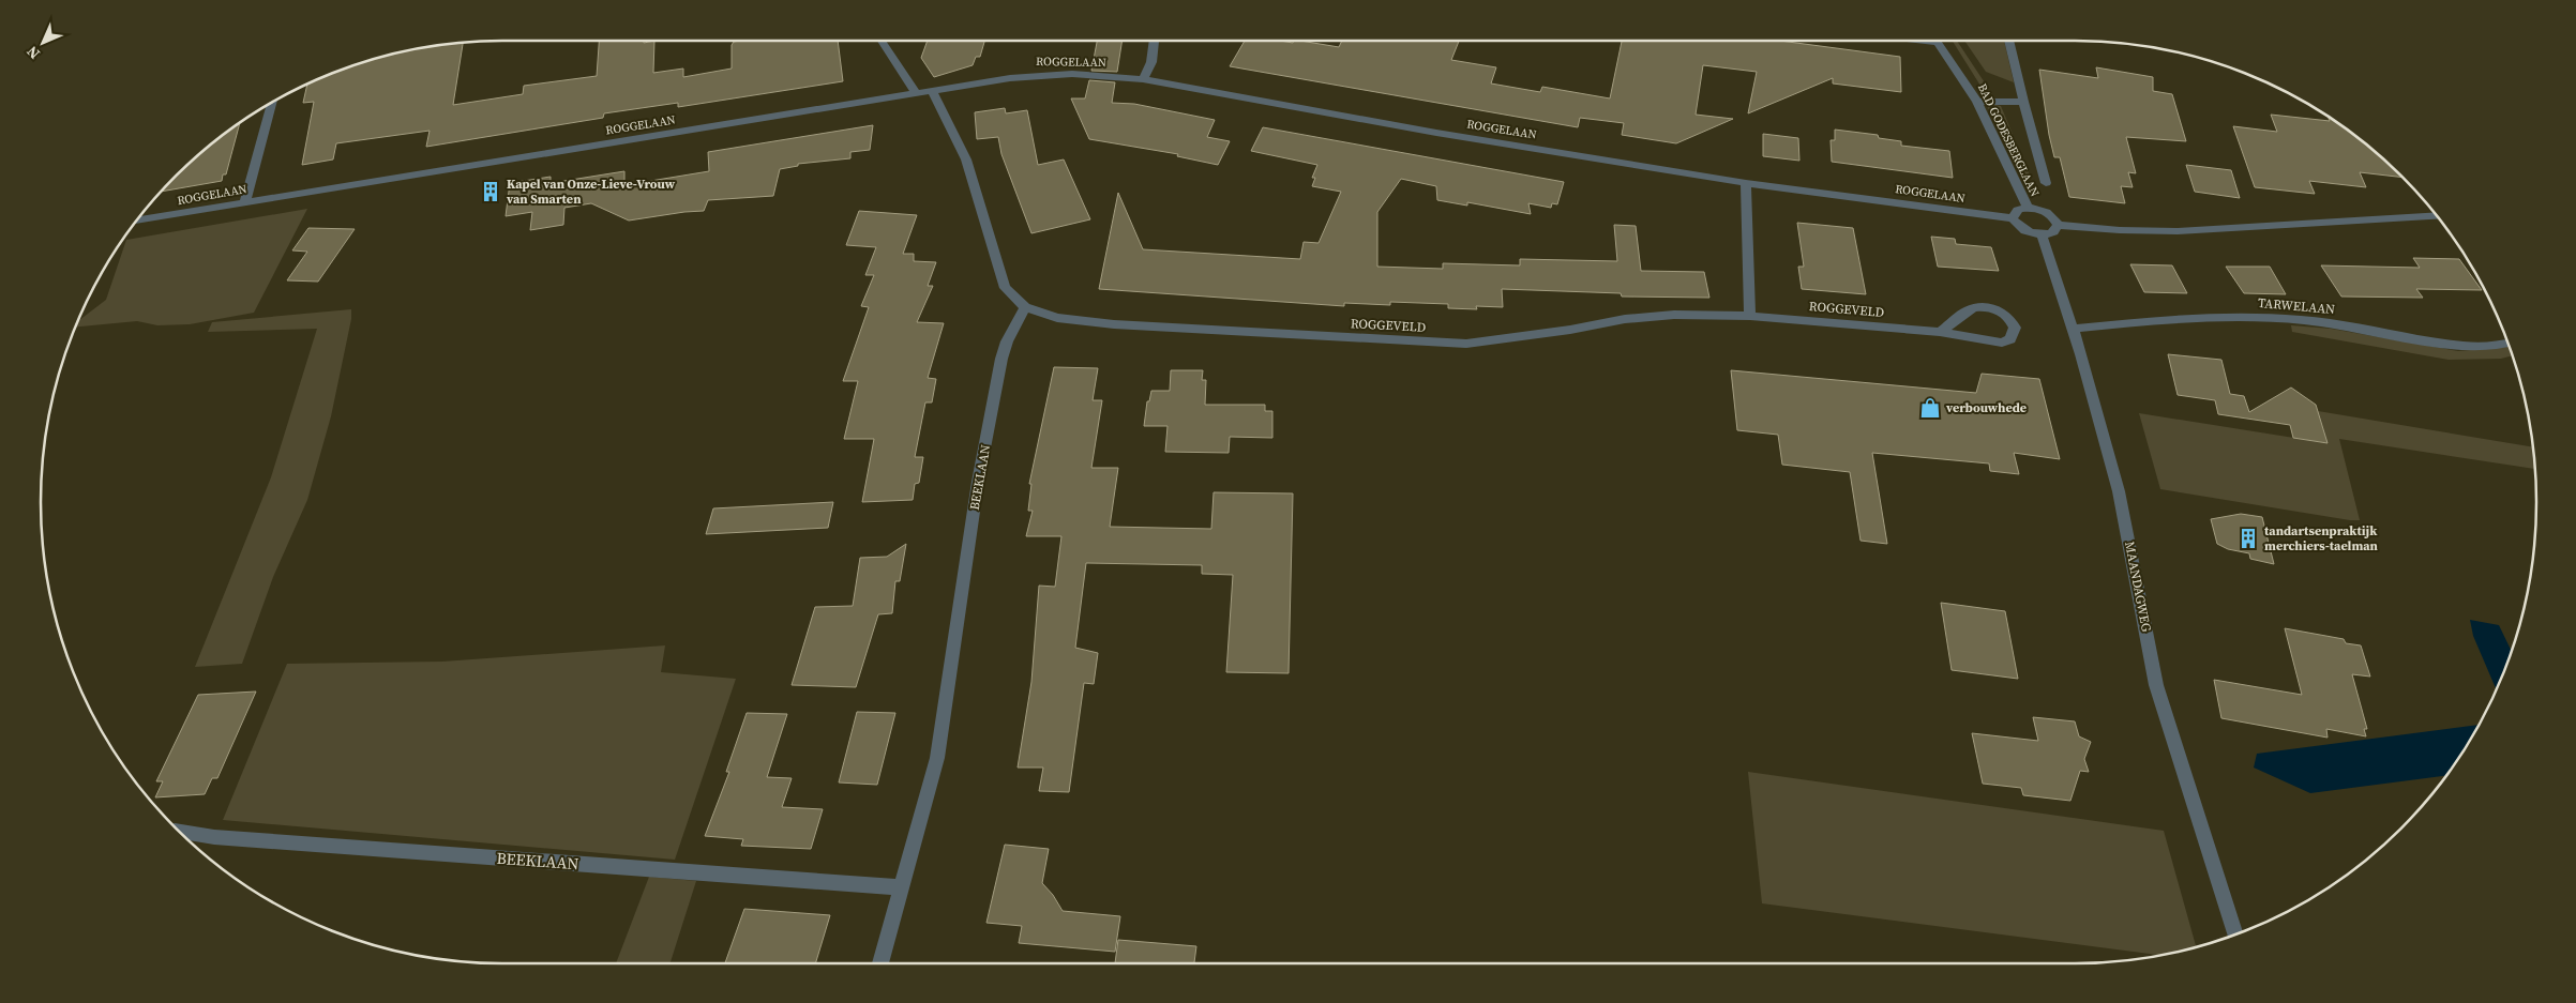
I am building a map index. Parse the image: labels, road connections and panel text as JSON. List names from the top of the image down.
{
  "streets": {
    "street": [
      "ROGGELAAN",
      "BAD GODESBERGLAAN",
      "TARWELAAN",
      "ROGGEVELD",
      "BEEKLAAN",
      "MAANDAGWEG"
    ]
  },
  "crossings": [
    ["TARWELAAN", "MAANDAGWEG"],
    ["ROGGEVELD", "BEEKLAAN"]
  ],
  "places": {
    "building": ["Kapel van Onze-Lieve-Vrouw van Smarten", "tandartsenpraktijk merchiers-taelman"],
    "shop": ["verbouwhede"]
  },
  "north": "bottom left"
}
